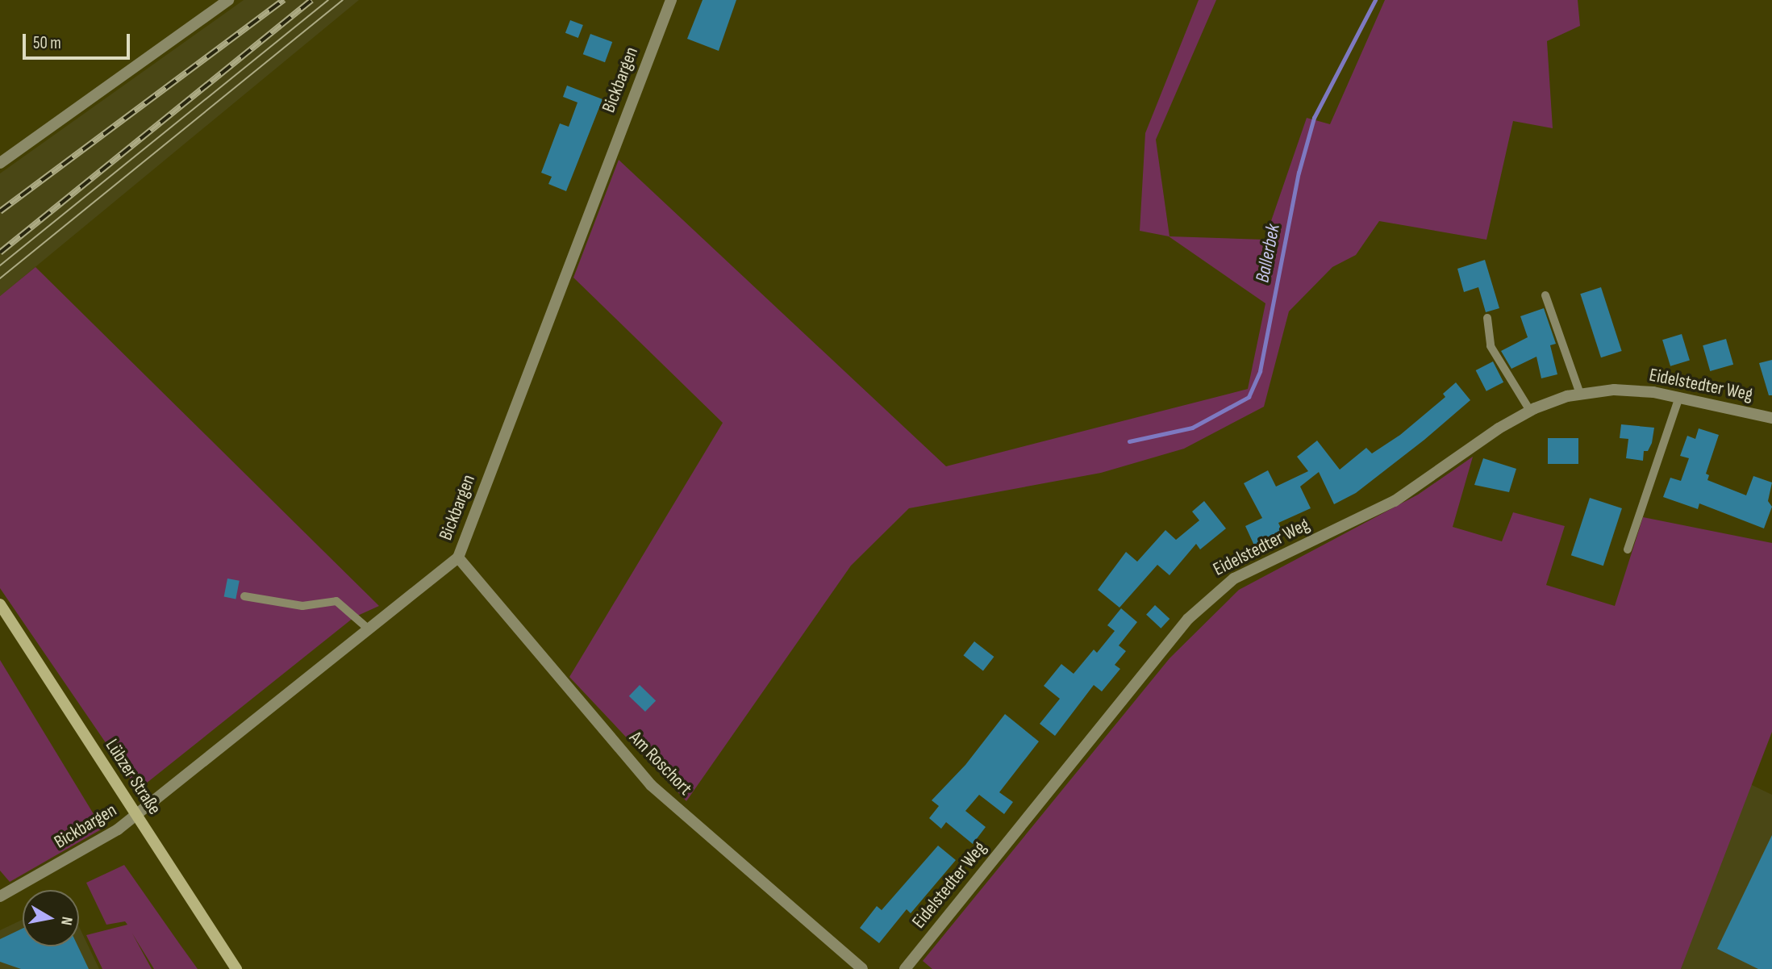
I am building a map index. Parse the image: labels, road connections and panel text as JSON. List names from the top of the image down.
{
  "streets": {
    "street": [
      "Bickbargen",
      "Eidelstedter Weg",
      "Am Roschort",
      "Lübzer Straße"
    ]
  },
  "crossings": [
    ["Bickbargen", "Am Roschort"],
    ["Bickbargen", "Lübzer Straße"]
  ],
  "water": ["Ballerbek"],
  "scale_bar": "50 m",
  "north": "right"
}
